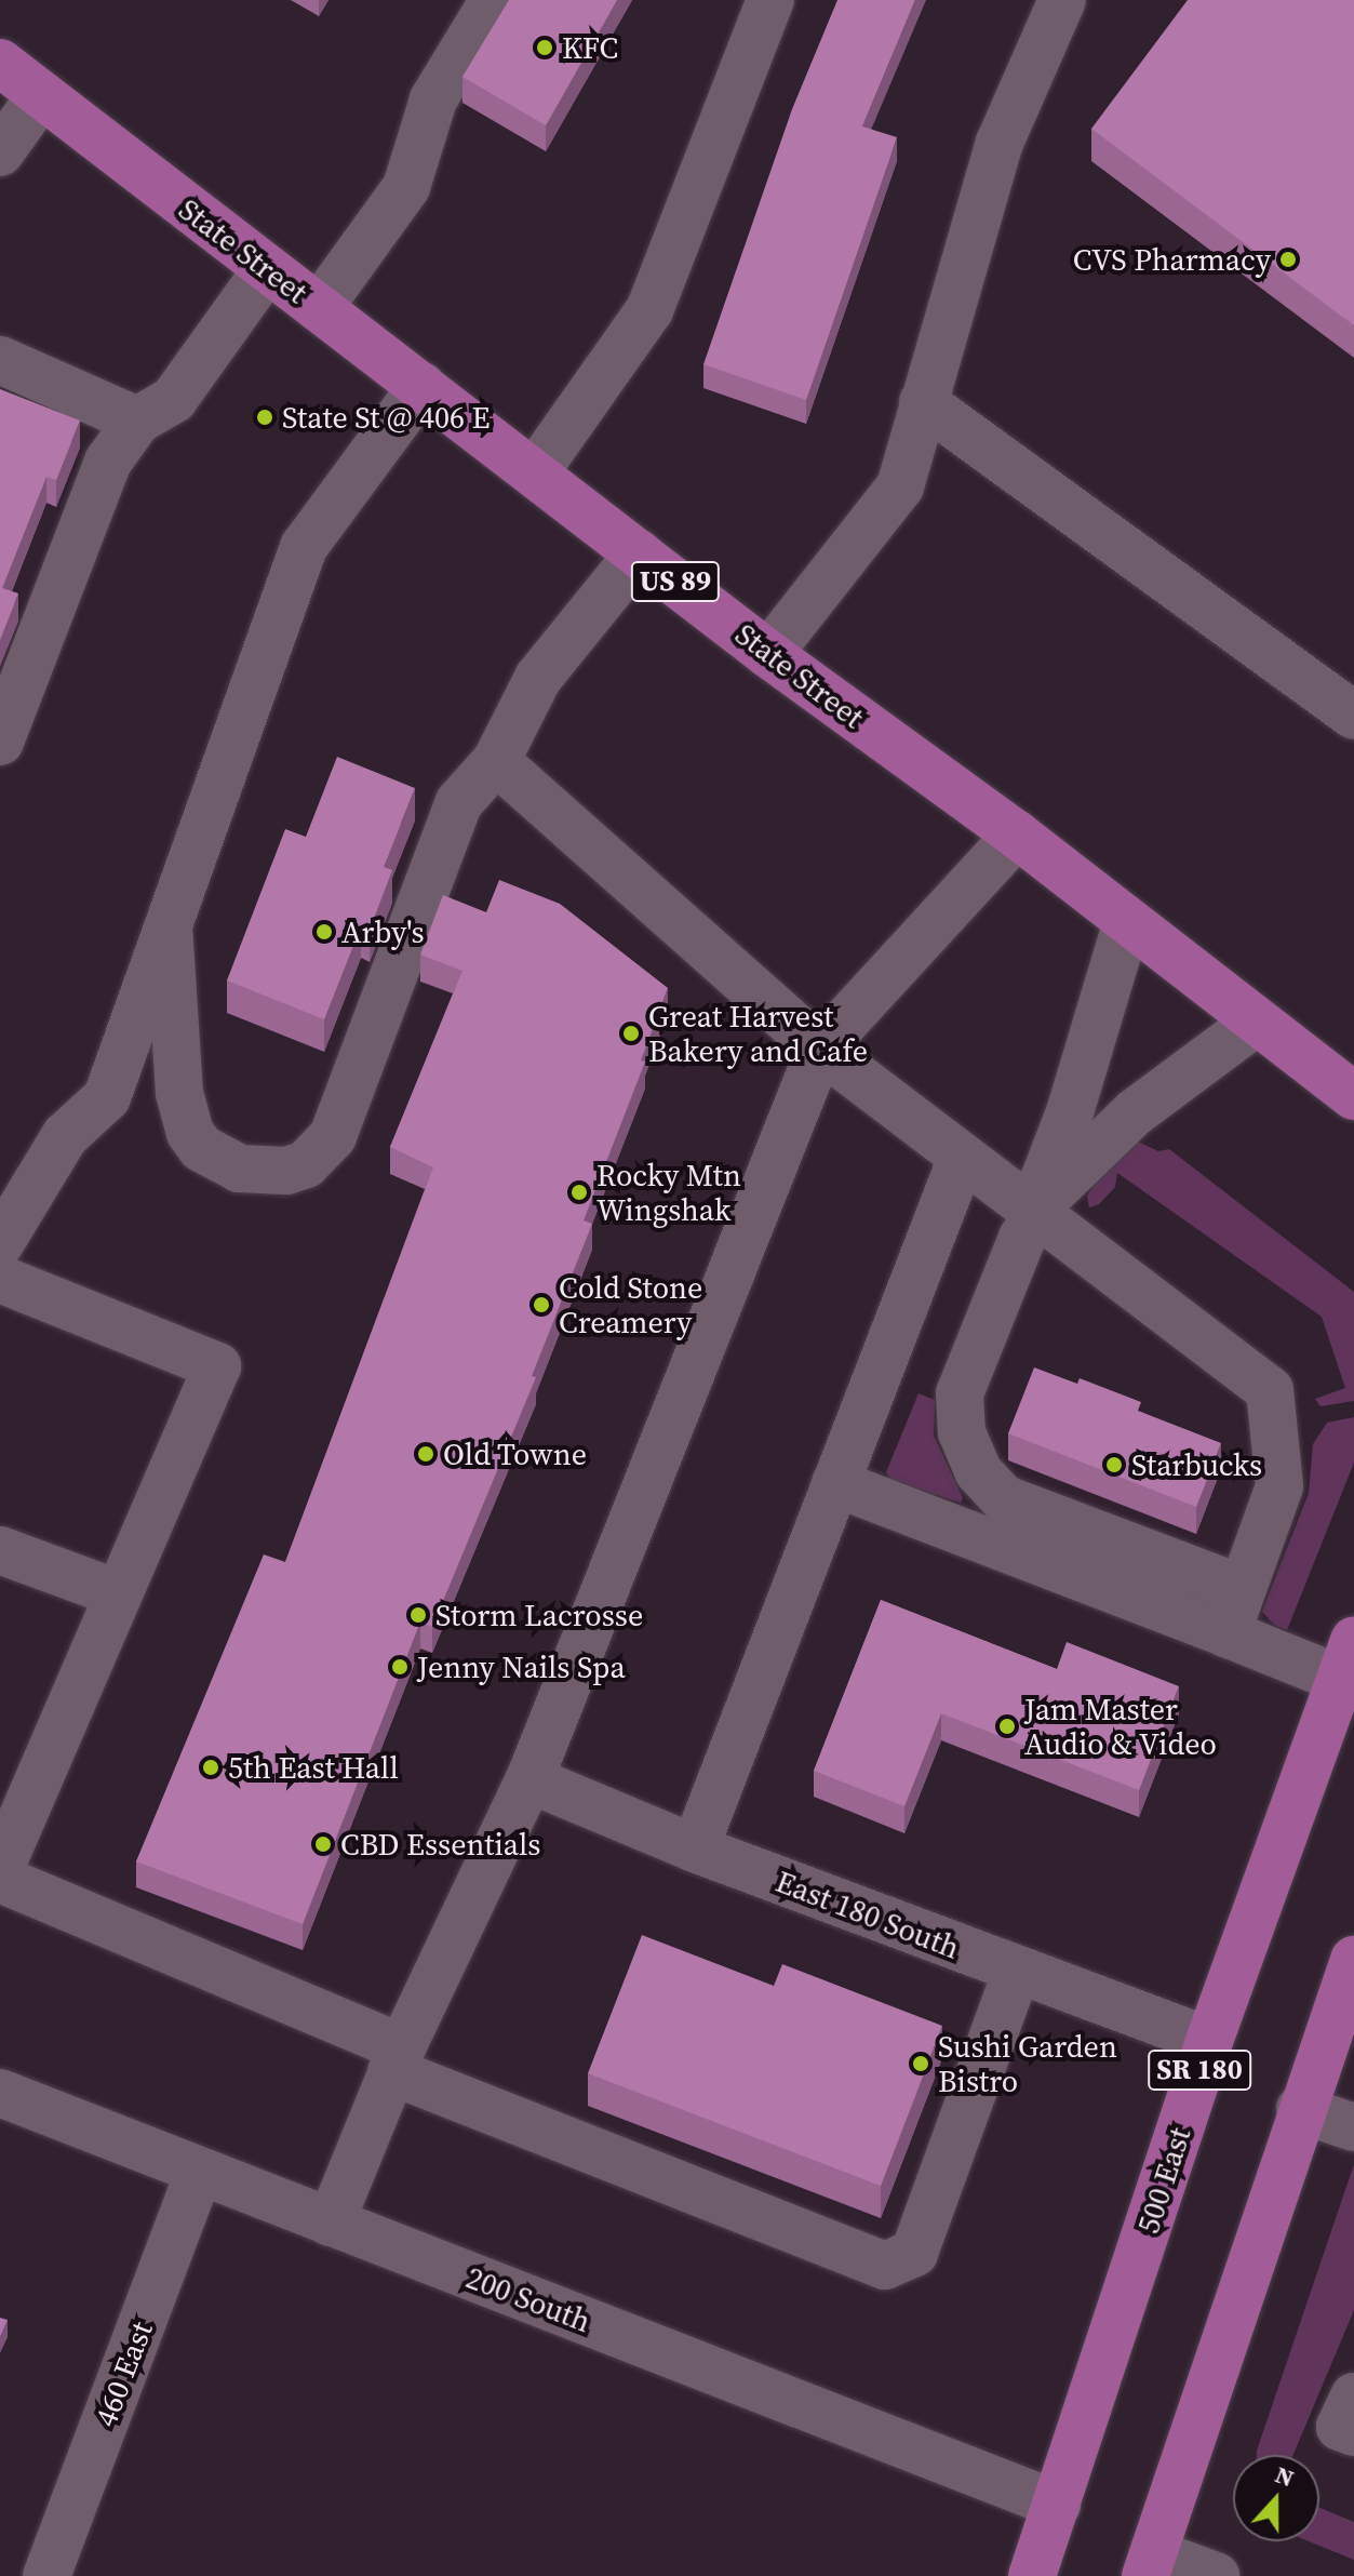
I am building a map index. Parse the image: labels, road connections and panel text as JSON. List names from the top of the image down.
{
  "streets": {
    "main road": [
      "State Street",
      "US 89",
      "SR 180",
      "500 East"
    ],
    "street": ["East 180 South", "200 South", "460 East"]
  },
  "crossings": [
    ["East 180 South", "500 East"],
    ["500 East", "200 South"],
    ["200 South", "460 East"]
  ],
  "places": [
    "KFC",
    "CVS Pharmacy",
    "State St @ 406 E",
    "Arby's",
    "Great Harvest Bakery and Cafe",
    "Rocky Mtn Wingshak",
    "Cold Stone Creamery",
    "Old Towne",
    "Starbucks",
    "Storm Lacrosse",
    "Jenny Nails Spa",
    "Jam Master Audio & Video",
    "5th East Hall",
    "CBD Essentials",
    "Sushi Garden Bistro"
  ],
  "north": "top"
}
